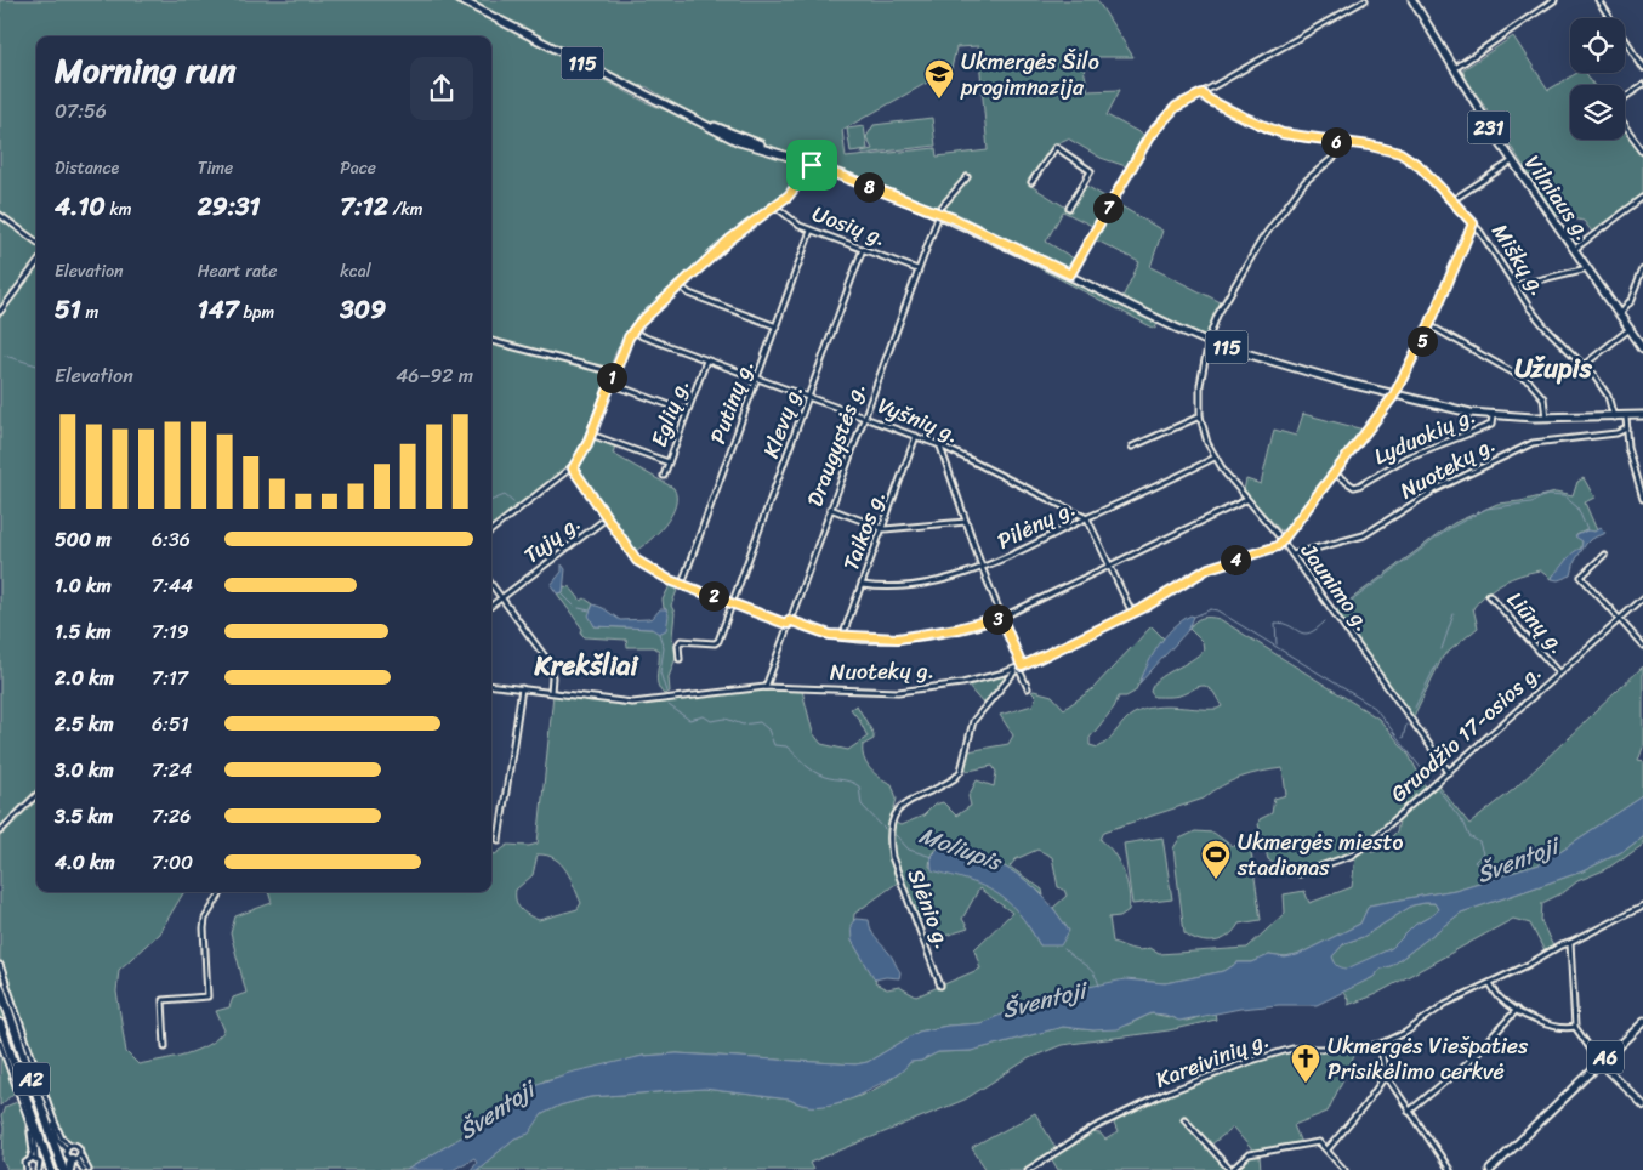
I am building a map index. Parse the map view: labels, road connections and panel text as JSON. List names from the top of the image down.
{
  "streets": {
    "highway": ["A2"],
    "main road": [
      "115",
      "231",
      "Vilniaus g.",
      "A6"
    ],
    "street": [
      "Uosių g.",
      "Miškų g.",
      "Putinų g.",
      "Eglių g.",
      "Vyšnių g.",
      "Klevų g.",
      "Lyduokių g.",
      "Draugystės g.",
      "Nuotekų g.",
      "Pilėnų g.",
      "Taikos g.",
      "Tujų g.",
      "Jaunimo g.",
      "Liūnų g.",
      "Gruodžio 17-osios g.",
      "Slėnio g.",
      "Kareivinių g."
    ]
  },
  "crossings": [
    ["115", "Miškų g."],
    ["115", "Lyduokių g."],
    ["115", "Draugystės g."],
    ["115", "Jaunimo g."],
    ["Uosių g.", "Putinų g."],
    ["Uosių g.", "Klevų g."],
    ["Uosių g.", "Draugystės g."],
    ["Miškų g.", "Jaunimo g."],
    ["Putinų g.", "Vyšnių g."],
    ["Eglių g.", "Vyšnių g."],
    ["Vyšnių g.", "Klevų g."],
    ["Vyšnių g.", "Draugystės g."],
    ["Vyšnių g.", "Pilėnų g."],
    ["Vyšnių g.", "Taikos g."],
    ["Draugystės g.", "Nuotekų g."],
    ["Nuotekų g.", "Jaunimo g."],
    ["Nuotekų g.", "Slėnio g."],
    ["Pilėnų g.", "Taikos g."],
    ["Pilėnų g.", "Jaunimo g."],
    ["Jaunimo g.", "Gruodžio 17-osios g."],
    ["Liūnų g.", "Gruodžio 17-osios g."]
  ],
  "districts": ["Užupis", "Krekšliai"],
  "water": ["Moliupis", "Šventoji"],
  "places": {
    "school or university": ["Ukmergės Šilo progimnazija"],
    "sports": ["Ukmergės miesto stadionas"],
    "church": ["Ukmergės Viešpaties Prisikėlimo cerkvė"]
  },
  "page": {
    "heading": ["Morning run", "07:56"],
    "pins": [
      "6",
      "8",
      "7",
      "5",
      "1",
      "4",
      "2",
      "3"
    ],
    "stats": [
      ["Distance", "4.10 km"],
      ["Time", "29:31"],
      ["Pace", "7:12 /km"],
      ["Elevation", "51 m"],
      ["Heart rate", "147 bpm"],
      ["kcal", "309"]
    ],
    "chart": ["Elevation", "46–92 m"],
    "list": [
      {
        "name": "500 m",
        "note": "6:36"
      },
      {
        "name": "1.0 km",
        "note": "7:44"
      },
      {
        "name": "1.5 km",
        "note": "7:19"
      },
      {
        "name": "2.0 km",
        "note": "7:17"
      },
      {
        "name": "2.5 km",
        "note": "6:51"
      },
      {
        "name": "3.0 km",
        "note": "7:24"
      },
      {
        "name": "3.5 km",
        "note": "7:26"
      },
      {
        "name": "4.0 km",
        "note": "7:00"
      }
    ]
  }
}
